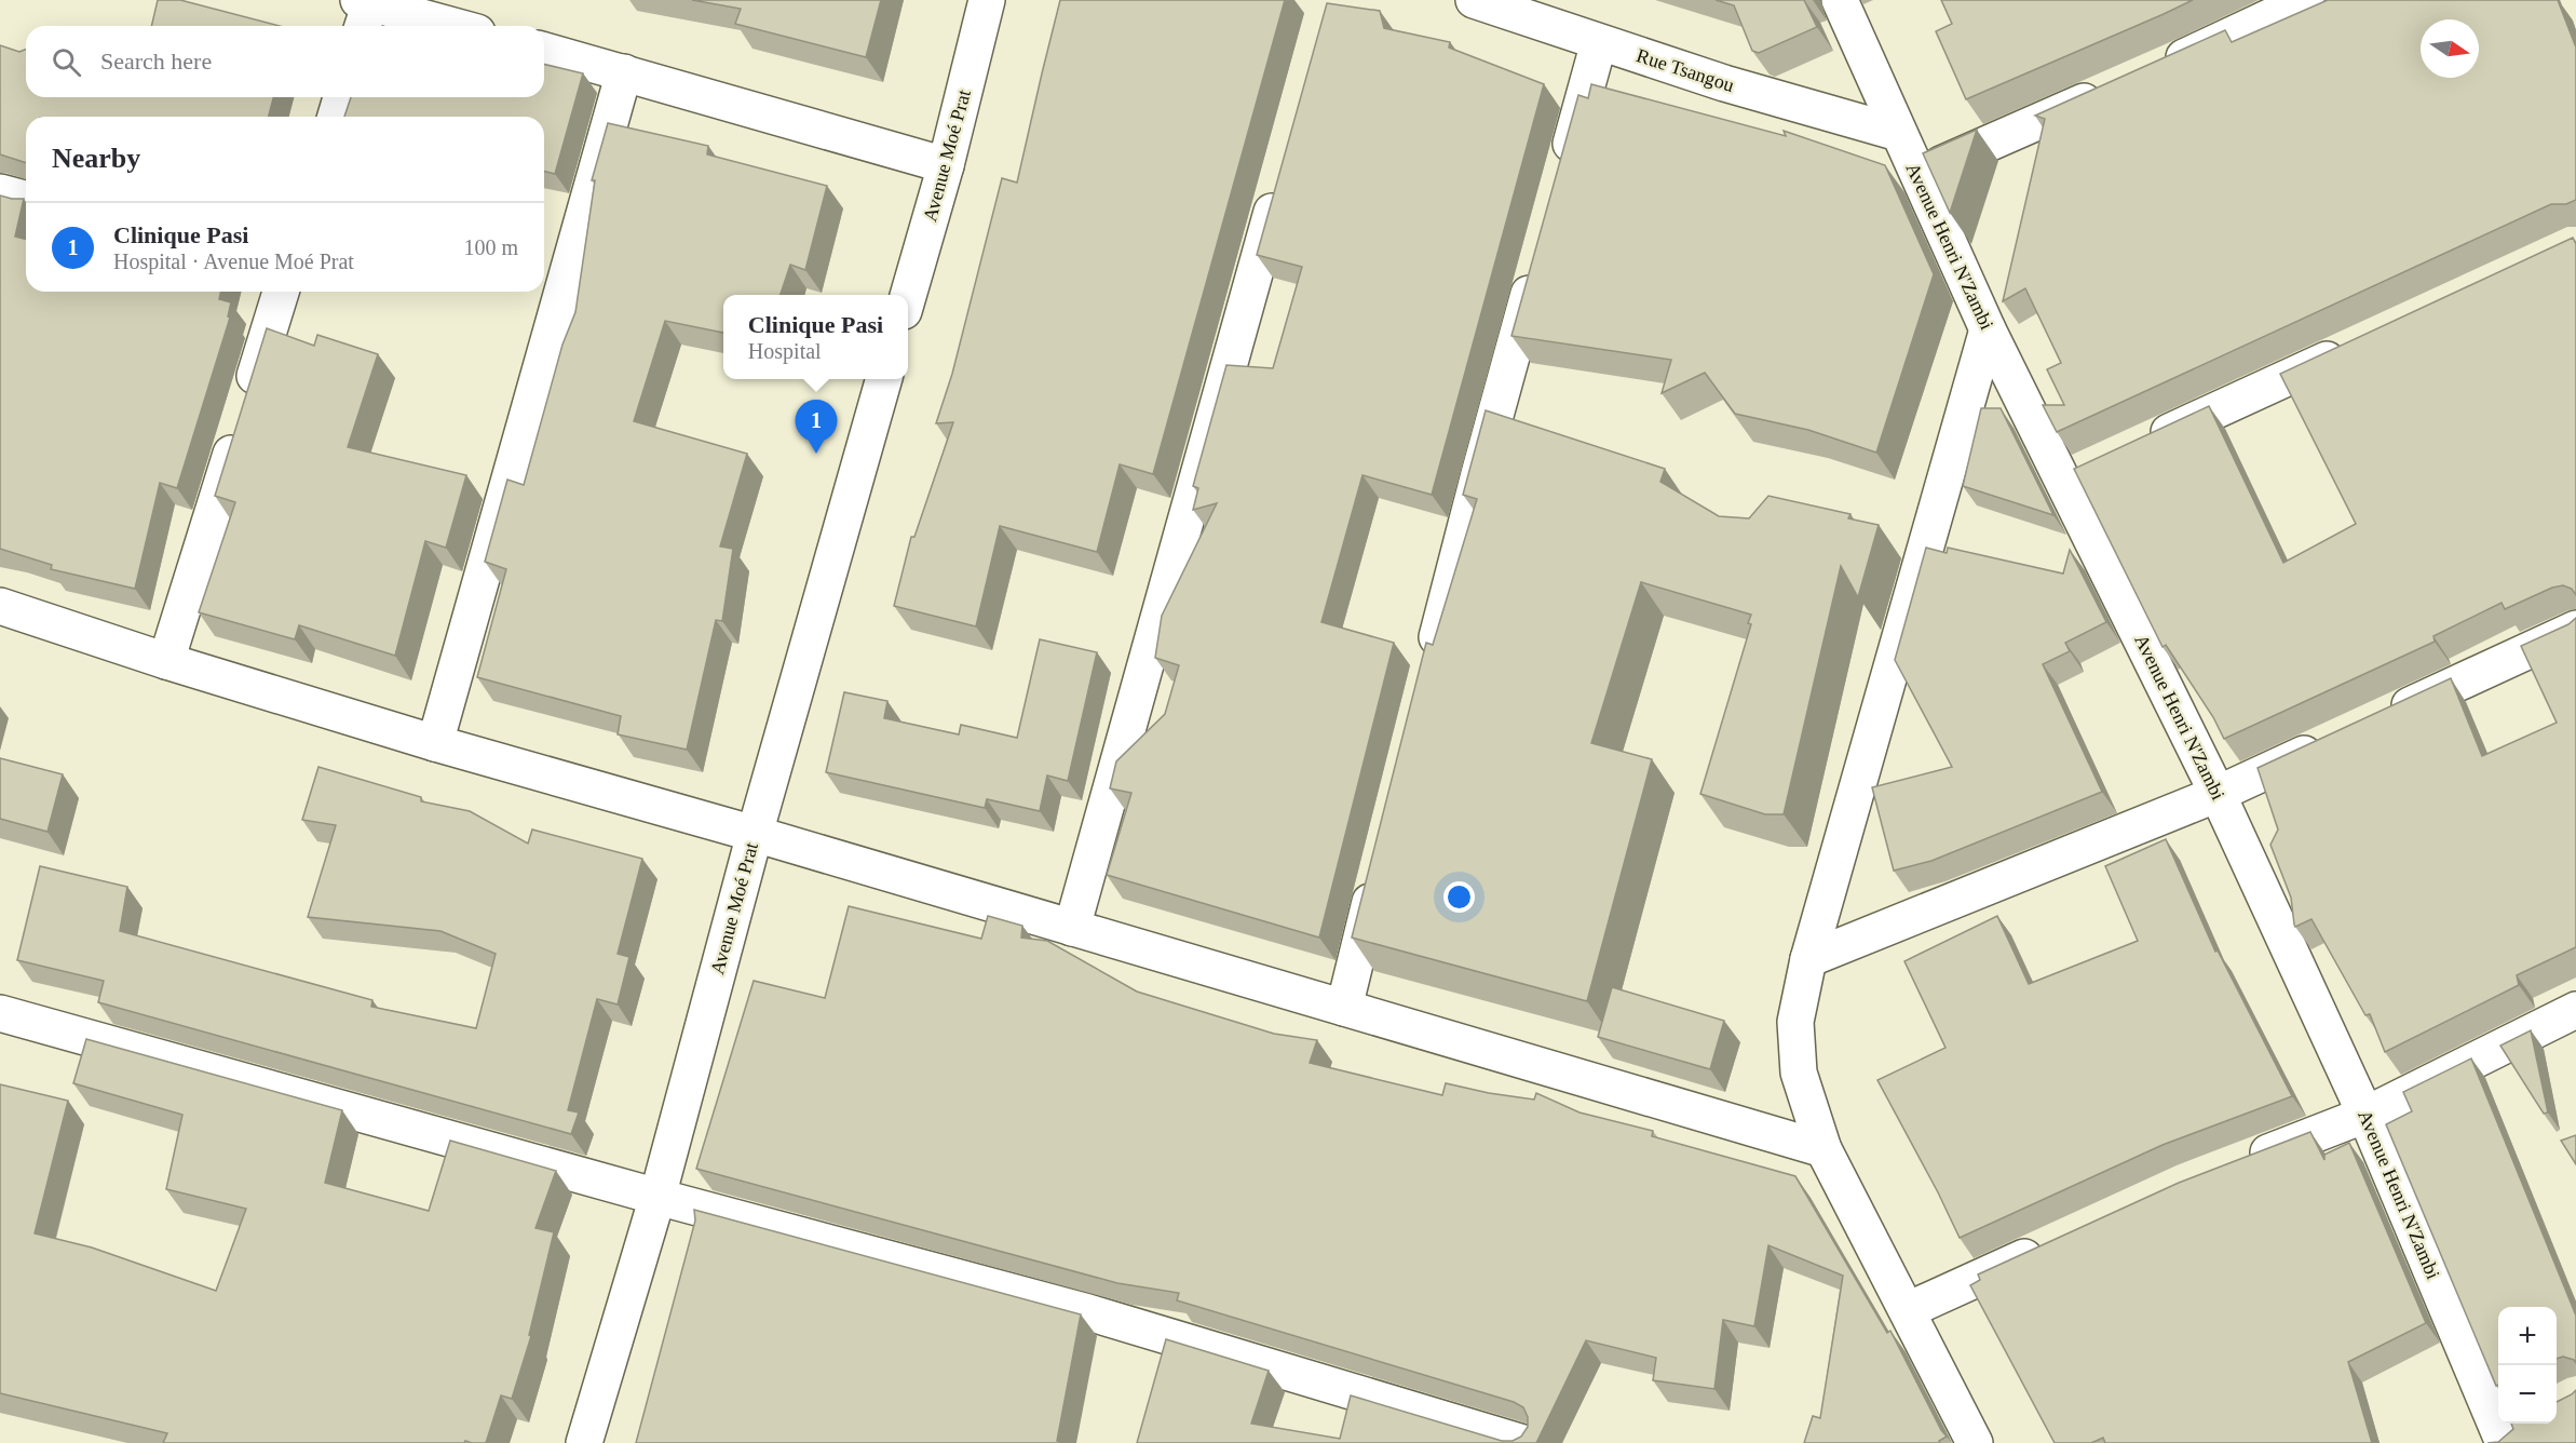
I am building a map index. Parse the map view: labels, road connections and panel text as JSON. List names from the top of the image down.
{
  "streets": {
    "street": ["Rue Tsangou", "Avenue Moé Prat", "Avenue Henri N'Zambi"]
  },
  "crossings": [
    ["Rue Tsangou", "Avenue Henri N'Zambi"]
  ],
  "north": "right",
  "page": {
    "search": "Search here",
    "heading": "Nearby",
    "list": [
      {
        "mark": "1",
        "name": "Clinique Pasi",
        "note": "Hospital · Avenue Moé Prat",
        "value": "100 m"
      }
    ],
    "popup": ["Clinique Pasi", "Hospital"],
    "pins": "1",
    "map_buttons": ["+", "−"]
  }
}
